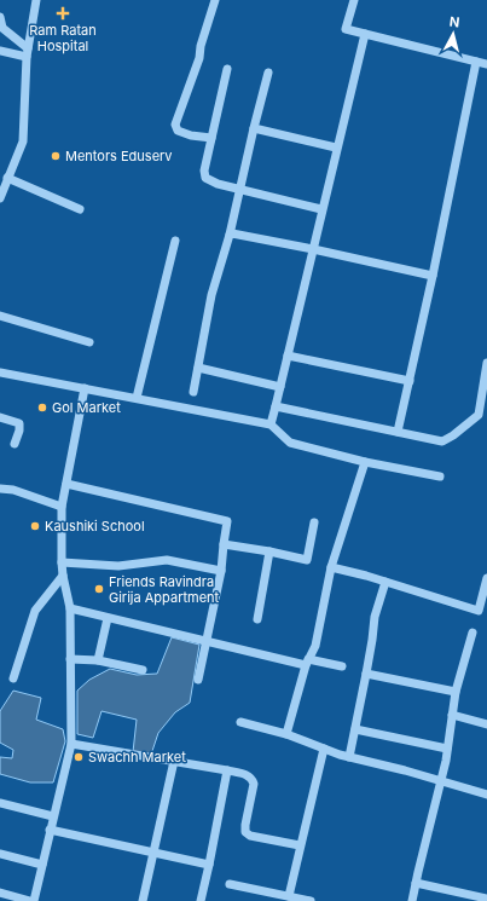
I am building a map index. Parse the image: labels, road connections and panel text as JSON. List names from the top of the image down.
{
  "places": {
    "health": ["Ram Ratan Hospital"],
    "other": [
      "Mentors Eduserv",
      "Gol Market",
      "Kaushiki School",
      "Friends Ravindra Girija Appartment",
      "Swachh Market"
    ]
  },
  "north": "top"
}
